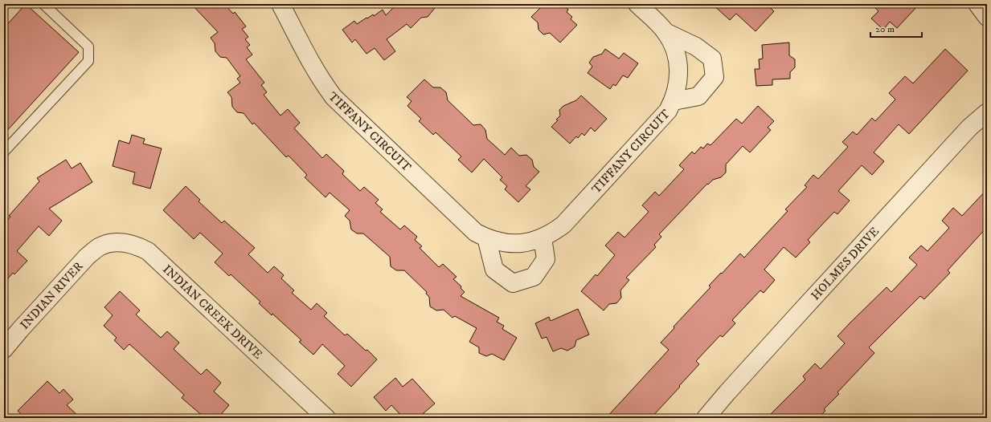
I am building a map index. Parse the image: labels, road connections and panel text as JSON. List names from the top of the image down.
{
  "streets": {
    "street": [
      "TIFFANY CIRCUIT",
      "HOLMES DRIVE",
      "INDIAN RIVER",
      "INDIAN CREEK DRIVE"
    ]
  },
  "crossings": [
    ["INDIAN RIVER", "INDIAN CREEK DRIVE"]
  ],
  "scale_bar": "20 m"
}
